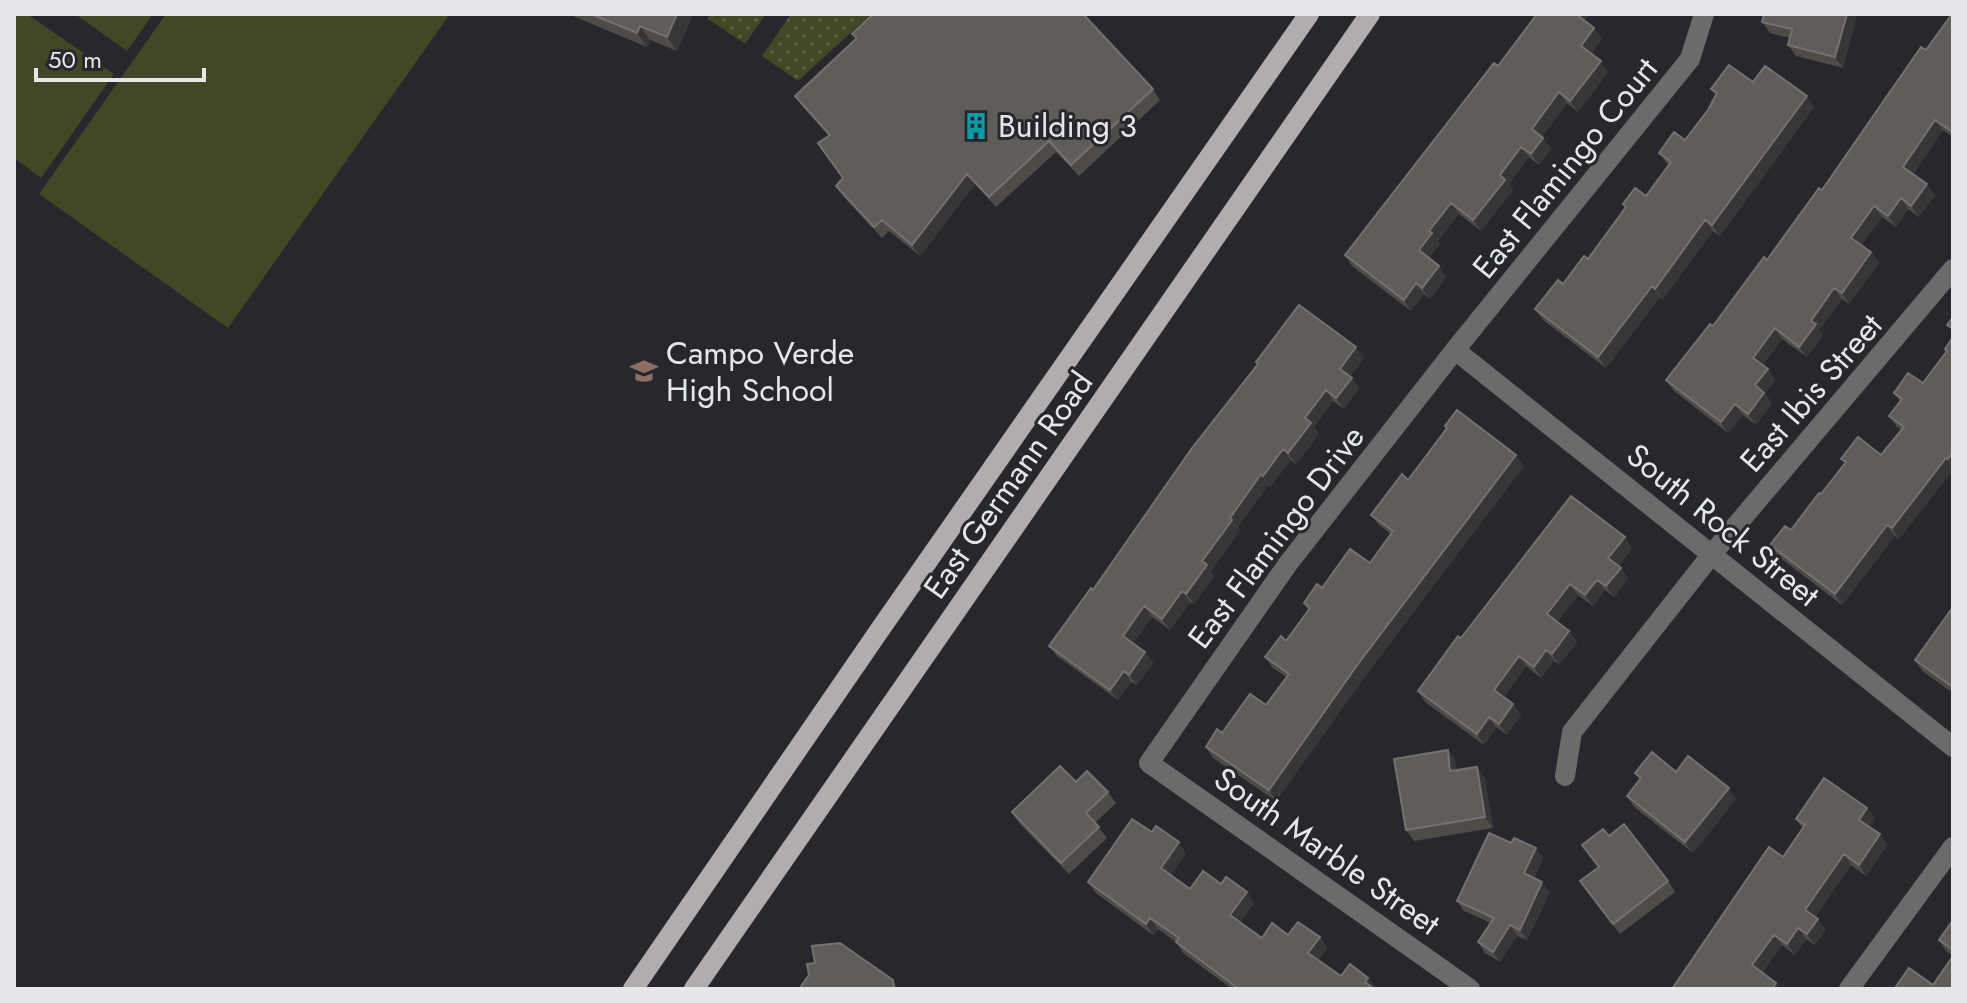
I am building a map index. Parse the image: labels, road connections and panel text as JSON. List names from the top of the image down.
{
  "streets": {
    "main road": ["East Germann Road"],
    "street": [
      "East Flamingo Court",
      "East Ibis Street",
      "South Rock Street",
      "East Flamingo Drive",
      "South Marble Street"
    ]
  },
  "crossings": [
    ["East Flamingo Court", "South Rock Street"],
    ["East Flamingo Court", "East Flamingo Drive"],
    ["East Ibis Street", "South Rock Street"],
    ["South Rock Street", "East Flamingo Drive"],
    ["East Flamingo Drive", "South Marble Street"]
  ],
  "places": {
    "building": ["Building 3"],
    "school or university": ["Campo Verde High School"]
  },
  "scale_bar": "50 m"
}
